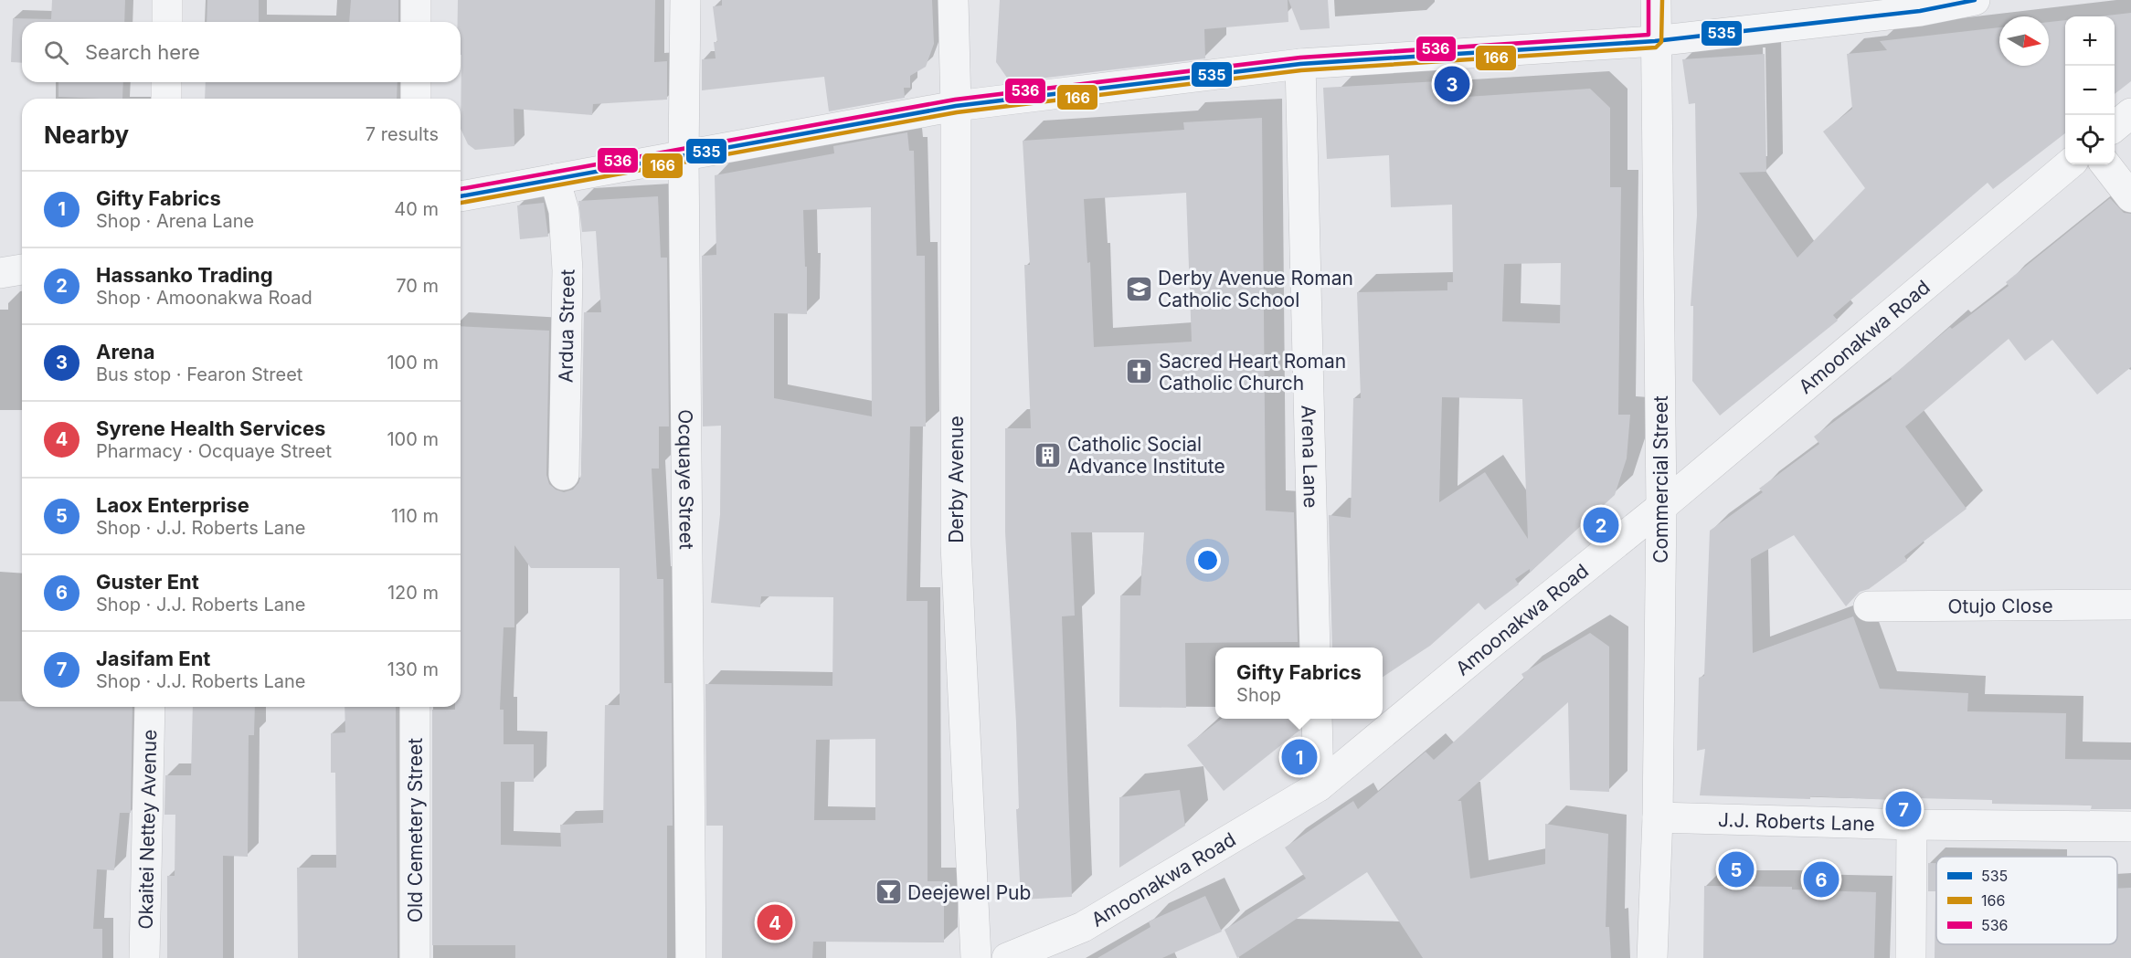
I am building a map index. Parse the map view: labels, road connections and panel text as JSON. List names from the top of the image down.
{
  "streets": {
    "street": [
      "Ardua Street",
      "Amoonakwa Road",
      "Arena Lane",
      "Ocquaye Street",
      "Derby Avenue",
      "Commercial Street",
      "Otujo Close",
      "J.J. Roberts Lane",
      "Okaitei Nettey Avenue",
      "Old Cemetery Street"
    ]
  },
  "crossings": [
    ["Amoonakwa Road", "Commercial Street"],
    ["Commercial Street", "J.J. Roberts Lane"]
  ],
  "places": {
    "school or university": ["Derby Avenue Roman Catholic School"],
    "church": ["Sacred Heart Roman Catholic Church"],
    "building": ["Catholic Social Advance Institute"],
    "bar": ["Deejewel Pub"]
  },
  "lines": ["transit line 535", "transit line 166", "transit line 536"],
  "legend": ["535", "166", "536"],
  "north": "right",
  "page": {
    "map_buttons": ["+", "−"],
    "search": "Search here",
    "pins": [
      "3",
      "2",
      "1",
      "7",
      "5",
      "6",
      "4"
    ],
    "heading": ["Nearby", "7 results"],
    "list": [
      {
        "mark": "1",
        "name": "Gifty Fabrics",
        "note": "Shop · Arena Lane",
        "value": "40 m"
      },
      {
        "mark": "2",
        "name": "Hassanko Trading",
        "note": "Shop · Amoonakwa Road",
        "value": "70 m"
      },
      {
        "mark": "3",
        "name": "Arena",
        "note": "Bus stop · Fearon Street",
        "value": "100 m"
      },
      {
        "mark": "4",
        "name": "Syrene Health Services",
        "note": "Pharmacy · Ocquaye Street",
        "value": "100 m"
      },
      {
        "mark": "5",
        "name": "Laox Enterprise",
        "note": "Shop · J.J. Roberts Lane",
        "value": "110 m"
      },
      {
        "mark": "6",
        "name": "Guster Ent",
        "note": "Shop · J.J. Roberts Lane",
        "value": "120 m"
      },
      {
        "mark": "7",
        "name": "Jasifam Ent",
        "note": "Shop · J.J. Roberts Lane",
        "value": "130 m"
      }
    ],
    "popup": ["Gifty Fabrics", "Shop"]
  }
}
